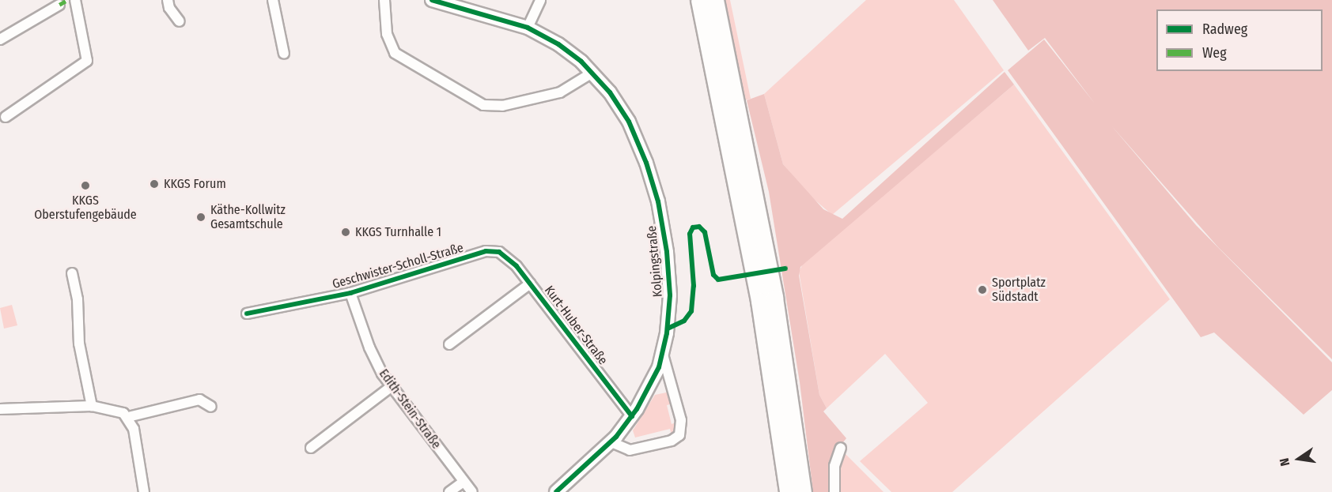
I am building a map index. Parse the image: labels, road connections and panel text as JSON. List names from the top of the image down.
{
  "streets": {
    "street": [
      "Kolpingstraße",
      "Geschwister-Scholl-Straße",
      "Kurt-Huber-Straße",
      "Edith-Stein-Straße"
    ]
  },
  "crossings": [
    ["Kolpingstraße", "Kurt-Huber-Straße"],
    ["Geschwister-Scholl-Straße", "Kurt-Huber-Straße"],
    ["Geschwister-Scholl-Straße", "Edith-Stein-Straße"]
  ],
  "places": [
    "KKGS Forum",
    "KKGS Oberstufengebäude",
    "Käthe-Kollwitz Gesamtschule",
    "KKGS Turnhalle 1",
    "Sportplatz Südstadt"
  ],
  "legend": ["Radweg", "Weg"],
  "north": "left"
}
